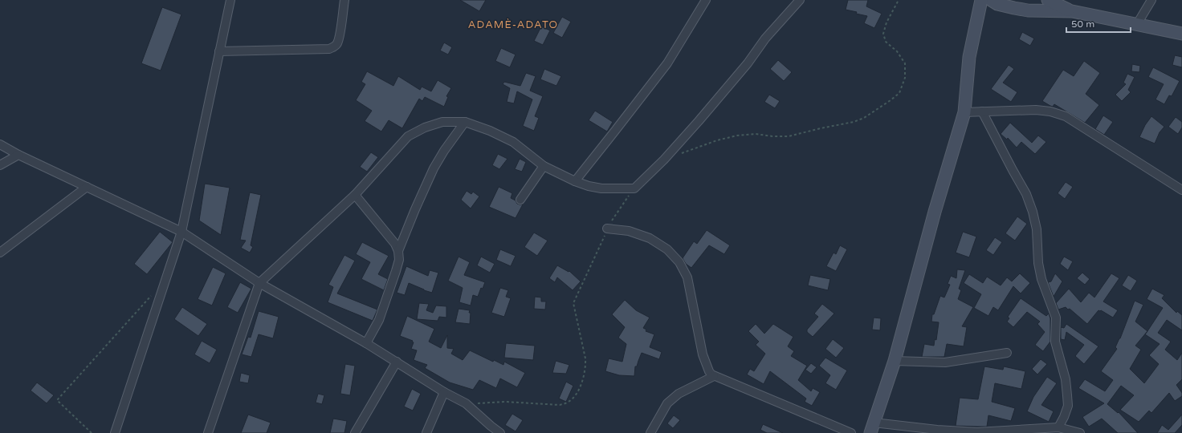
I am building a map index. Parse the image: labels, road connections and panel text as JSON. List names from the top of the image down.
{
  "districts": ["ADAMÈ-ADATO"],
  "scale_bar": "50 m"
}
